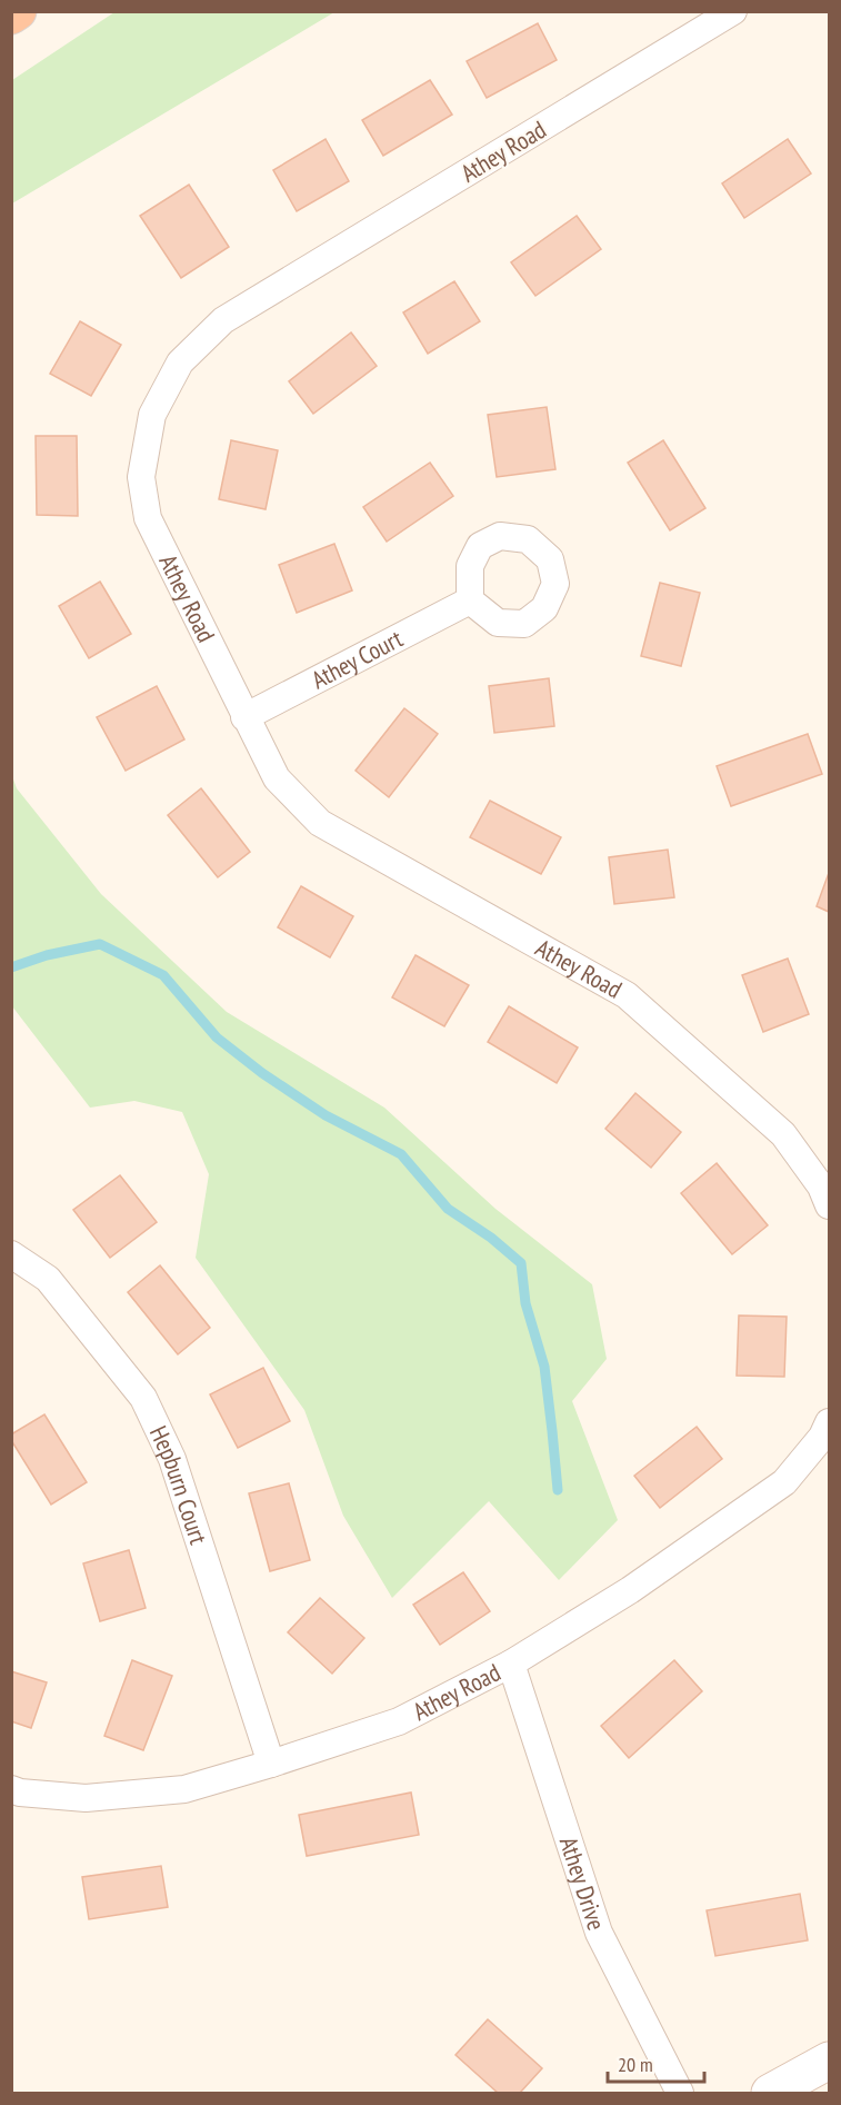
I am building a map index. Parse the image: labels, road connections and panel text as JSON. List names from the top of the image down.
{
  "streets": {
    "street": [
      "Athey Road",
      "Athey Court",
      "Hepburn Court",
      "Athey Drive"
    ]
  },
  "crossings": [
    ["Athey Road", "Athey Court"],
    ["Athey Road", "Hepburn Court"],
    ["Athey Road", "Athey Drive"]
  ],
  "scale_bar": "20 m"
}
